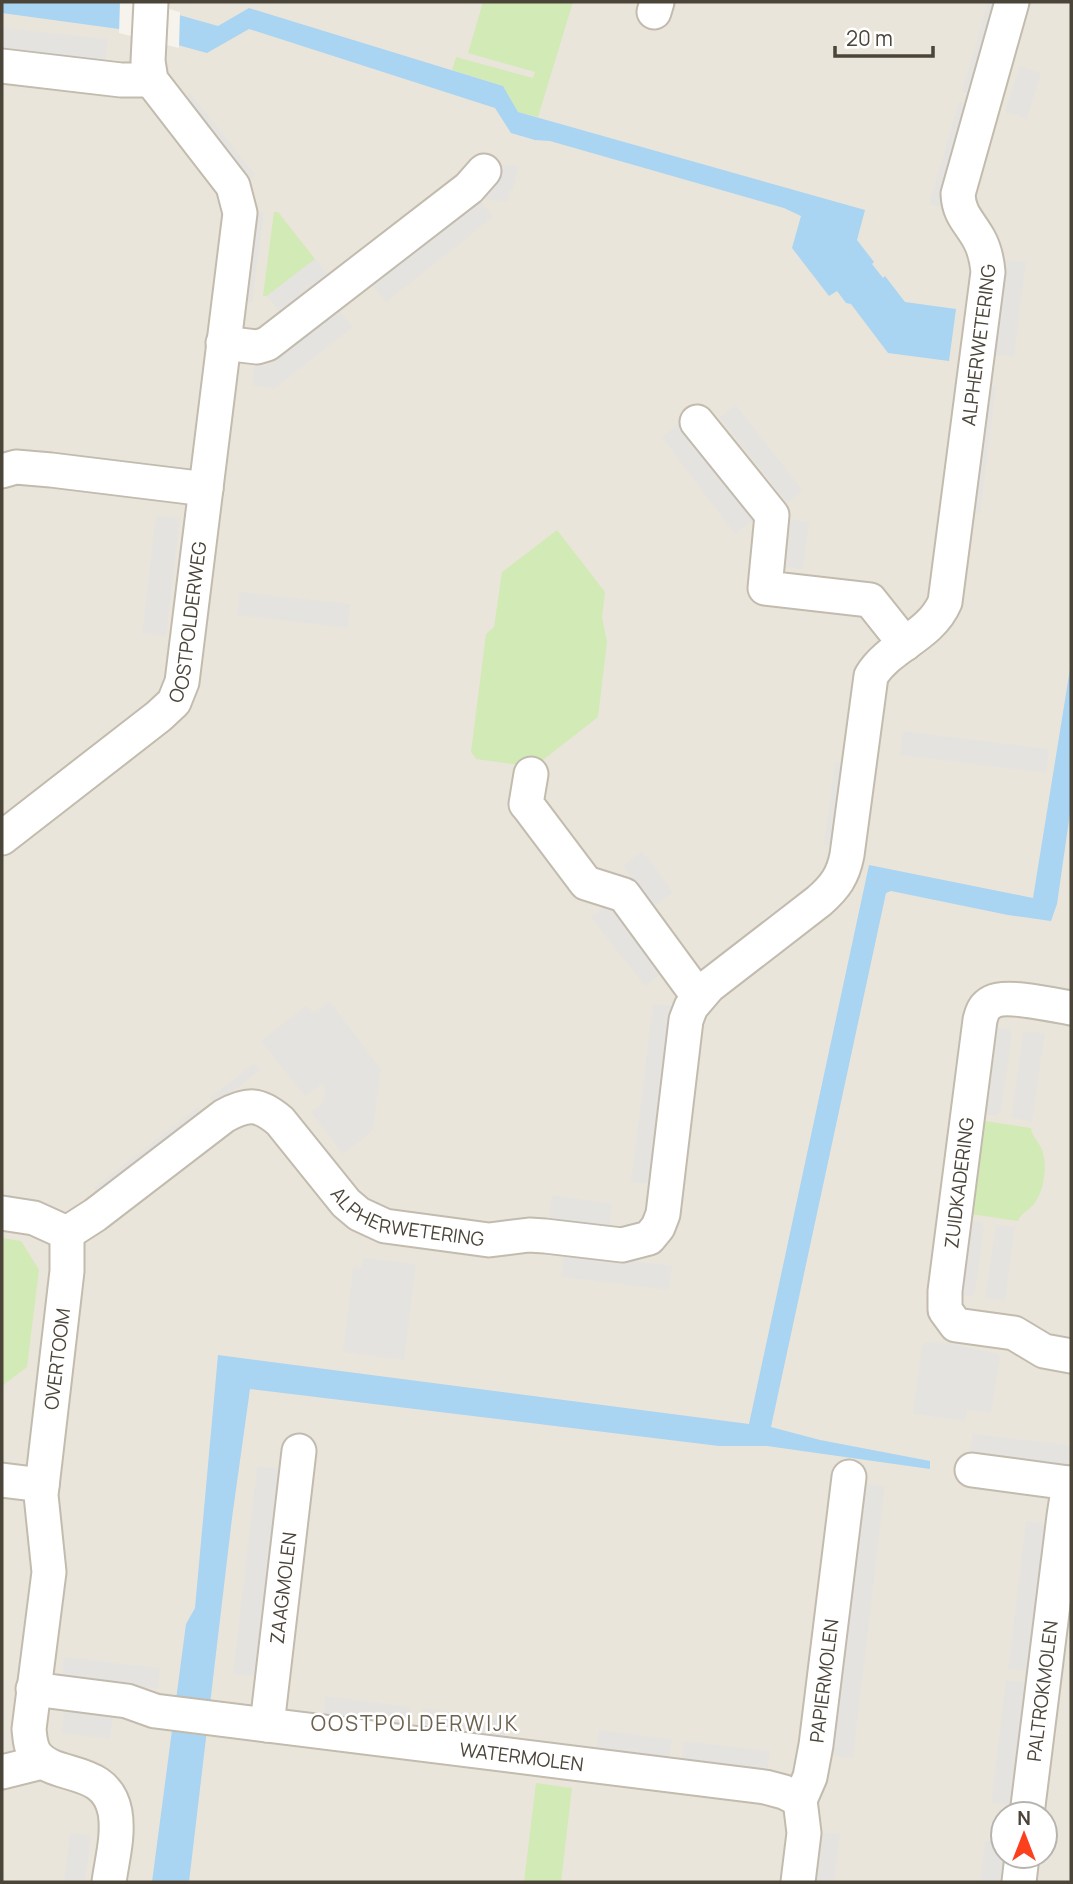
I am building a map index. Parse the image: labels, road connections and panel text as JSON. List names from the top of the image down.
{
  "streets": {
    "street": [
      "ALPHERWETERING",
      "OOSTPOLDERWEG",
      "ZUIDKADERING",
      "OVERTOOM",
      "ZAAGMOLEN",
      "PAPIERMOLEN",
      "PALTROKMOLEN",
      "WATERMOLEN"
    ]
  },
  "crossings": [
    ["ALPHERWETERING", "OVERTOOM"],
    ["OVERTOOM", "WATERMOLEN"],
    ["ZAAGMOLEN", "WATERMOLEN"],
    ["PAPIERMOLEN", "WATERMOLEN"]
  ],
  "districts": ["OOSTPOLDERWIJK"],
  "scale_bar": "20 m",
  "north": "top"
}
